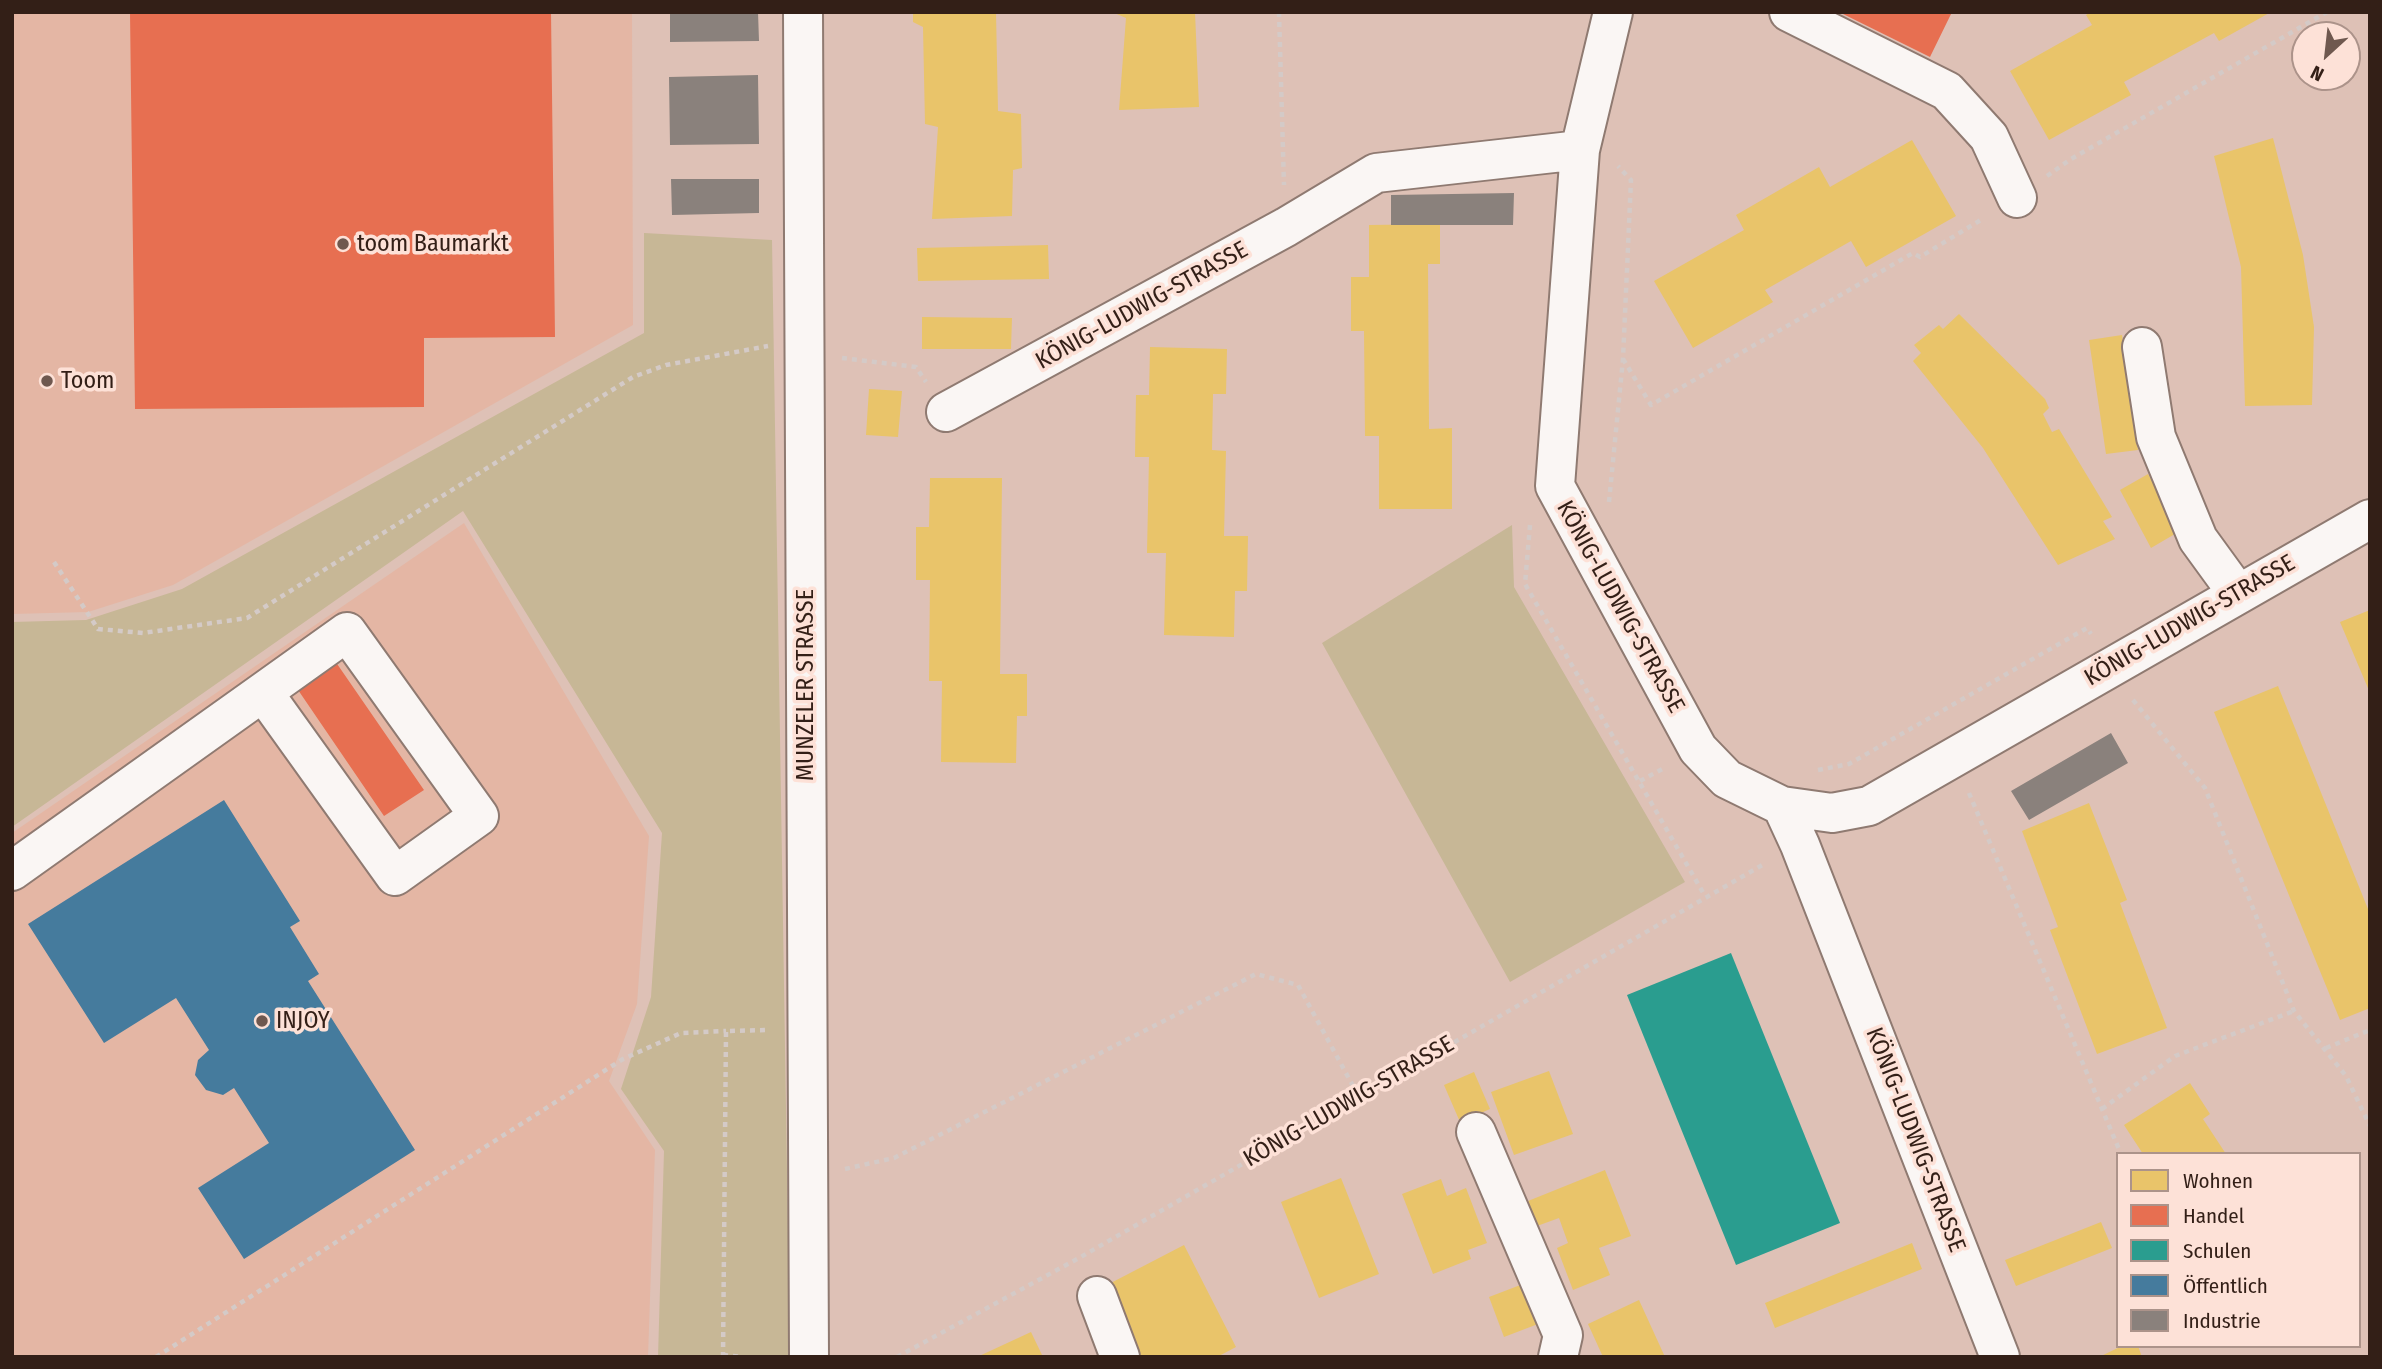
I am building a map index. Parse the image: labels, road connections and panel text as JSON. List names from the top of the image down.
{
  "streets": {
    "street": ["KÖNIG-LUDWIG-STRASSE", "MUNZELER STRASSE"]
  },
  "places": ["toom Baumarkt", "Toom", "INJOY"],
  "legend": [
    "Wohnen",
    "Handel",
    "Schulen",
    "Öffentlich",
    "Industrie"
  ],
  "north": "bottom left"
}
